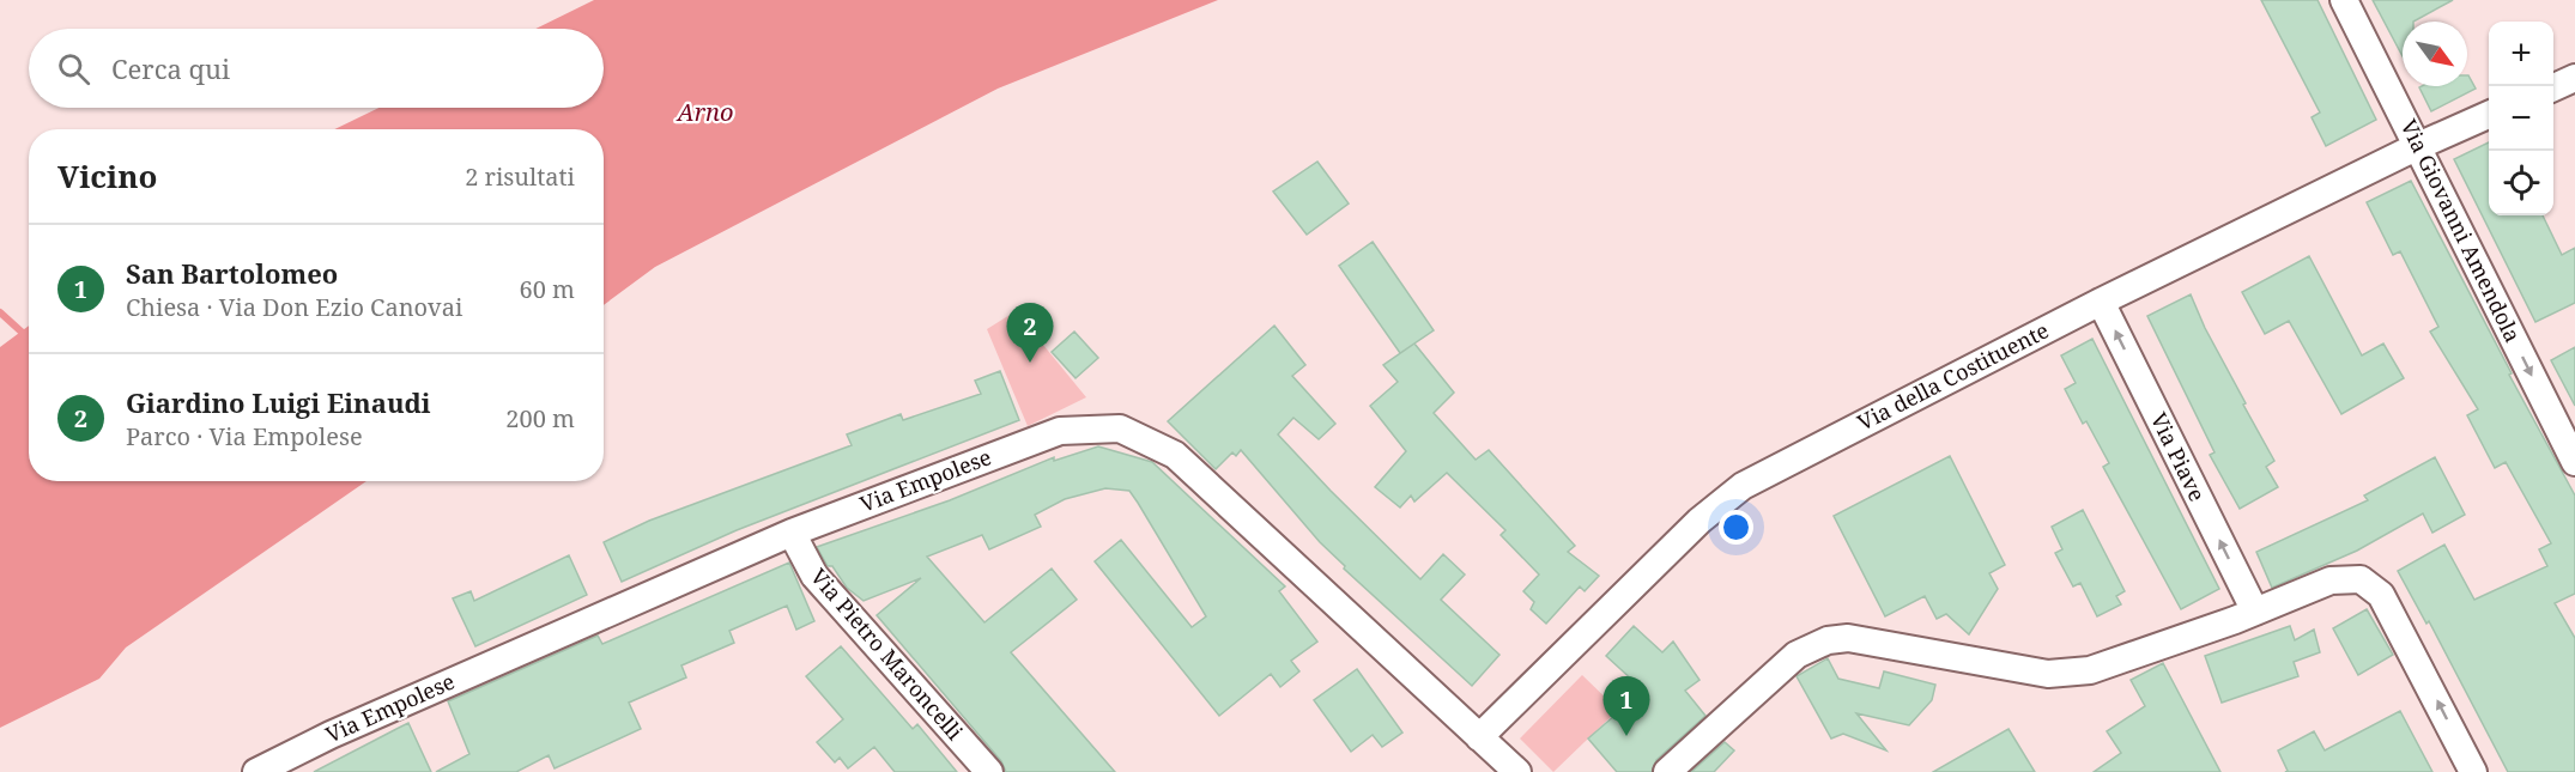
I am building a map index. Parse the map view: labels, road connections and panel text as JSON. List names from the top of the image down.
{
  "streets": {
    "street": [
      "Via Giovanni Amendola",
      "Via della Costituente",
      "Via Piave",
      "Via Empolese",
      "Via Pietro Maroncelli"
    ]
  },
  "crossings": [
    ["Via Giovanni Amendola", "Via della Costituente"],
    ["Via della Costituente", "Via Piave"],
    ["Via della Costituente", "Via Empolese"],
    ["Via Empolese", "Via Pietro Maroncelli"]
  ],
  "one_way": ["Via Giovanni Amendola", "Via Piave"],
  "water": ["Arno"],
  "north": "bottom right",
  "page": {
    "map_buttons": ["+", "−"],
    "search": "Cerca qui",
    "heading": ["Vicino", "2 risultati"],
    "list": [
      {
        "mark": "1",
        "name": "San Bartolomeo",
        "note": "Chiesa · Via Don Ezio Canovai",
        "value": "60 m"
      },
      {
        "mark": "2",
        "name": "Giardino Luigi Einaudi",
        "note": "Parco · Via Empolese",
        "value": "200 m"
      }
    ],
    "pins": ["2", "1"]
  }
}
